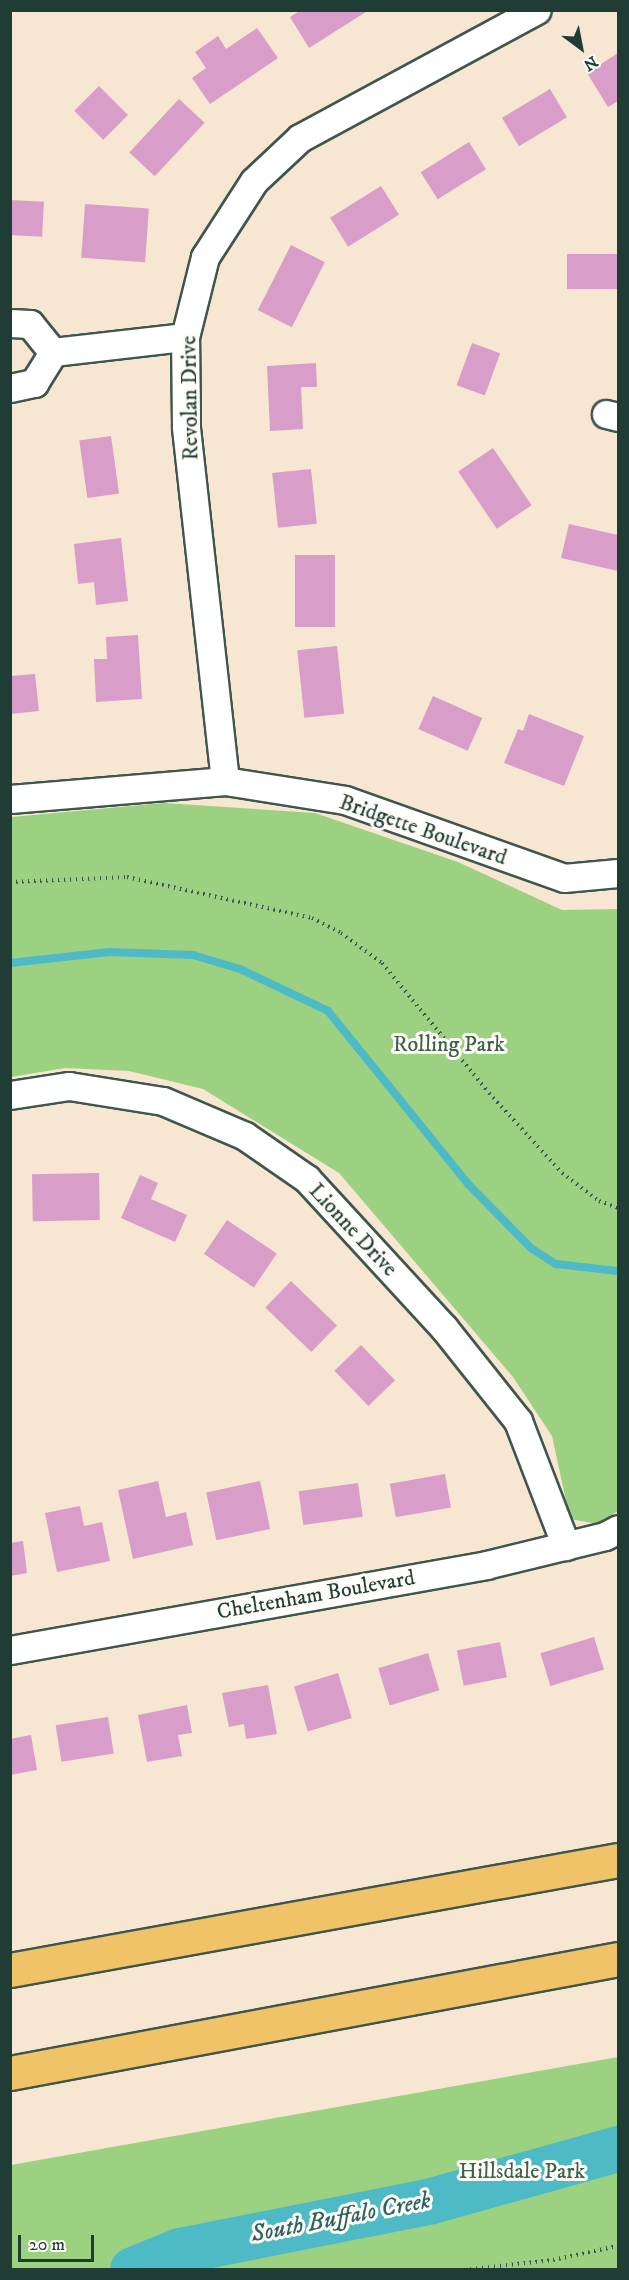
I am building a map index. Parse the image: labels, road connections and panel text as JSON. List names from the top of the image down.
{
  "streets": {
    "street": [
      "Revolan Drive",
      "Bridgette Boulevard",
      "Lionne Drive",
      "Cheltenham Boulevard"
    ]
  },
  "crossings": [
    ["Revolan Drive", "Bridgette Boulevard"],
    ["Lionne Drive", "Cheltenham Boulevard"]
  ],
  "water": ["South Buffalo Creek"],
  "parks": ["Rolling Park", "Hillsdale Park"],
  "scale_bar": "20 m",
  "north": "bottom right"
}
